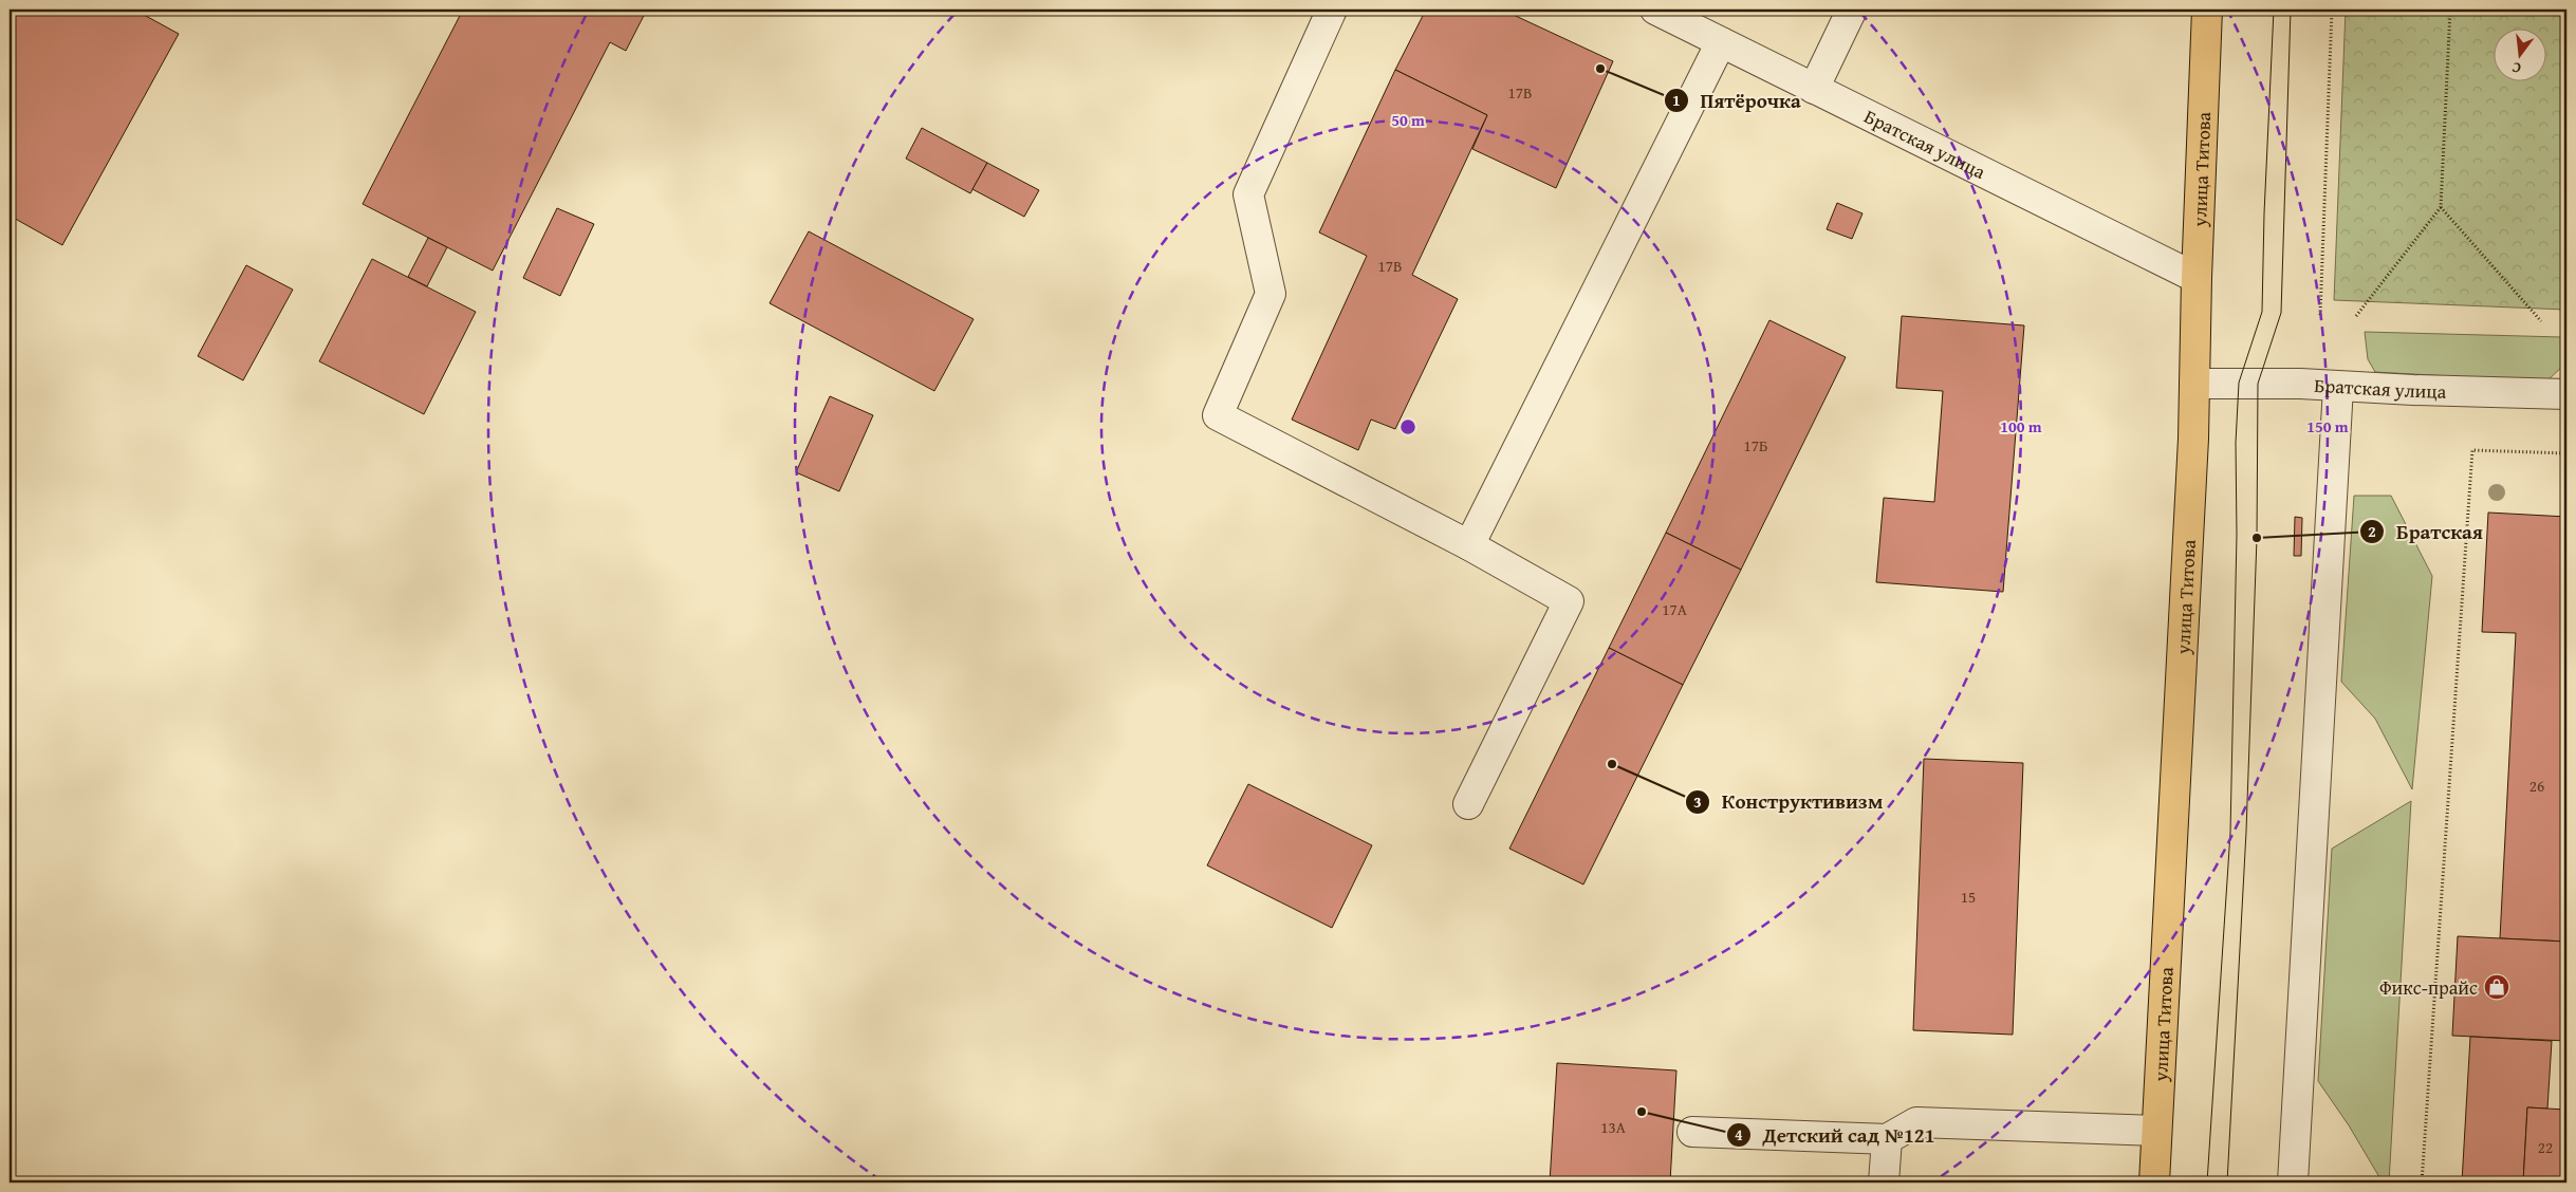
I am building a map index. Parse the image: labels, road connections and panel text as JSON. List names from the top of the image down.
{
  "streets": {
    "main road": ["улица Титова"],
    "street": ["Братская улица"]
  },
  "crossings": [
    ["Братская улица", "улица Титова"]
  ],
  "places": {
    "other": [
      "Пятёрочка",
      "Братская",
      "Конструктивизм",
      "Детский сад №121"
    ],
    "shop": ["Фикс-прайс"]
  },
  "house_numbers": [
    "17В",
    "17В",
    "17Б",
    "17А",
    "26",
    "15",
    "13А",
    "22"
  ],
  "north": "bottom",
  "rings": ["50 m", "100 m", "150 m"]
}
